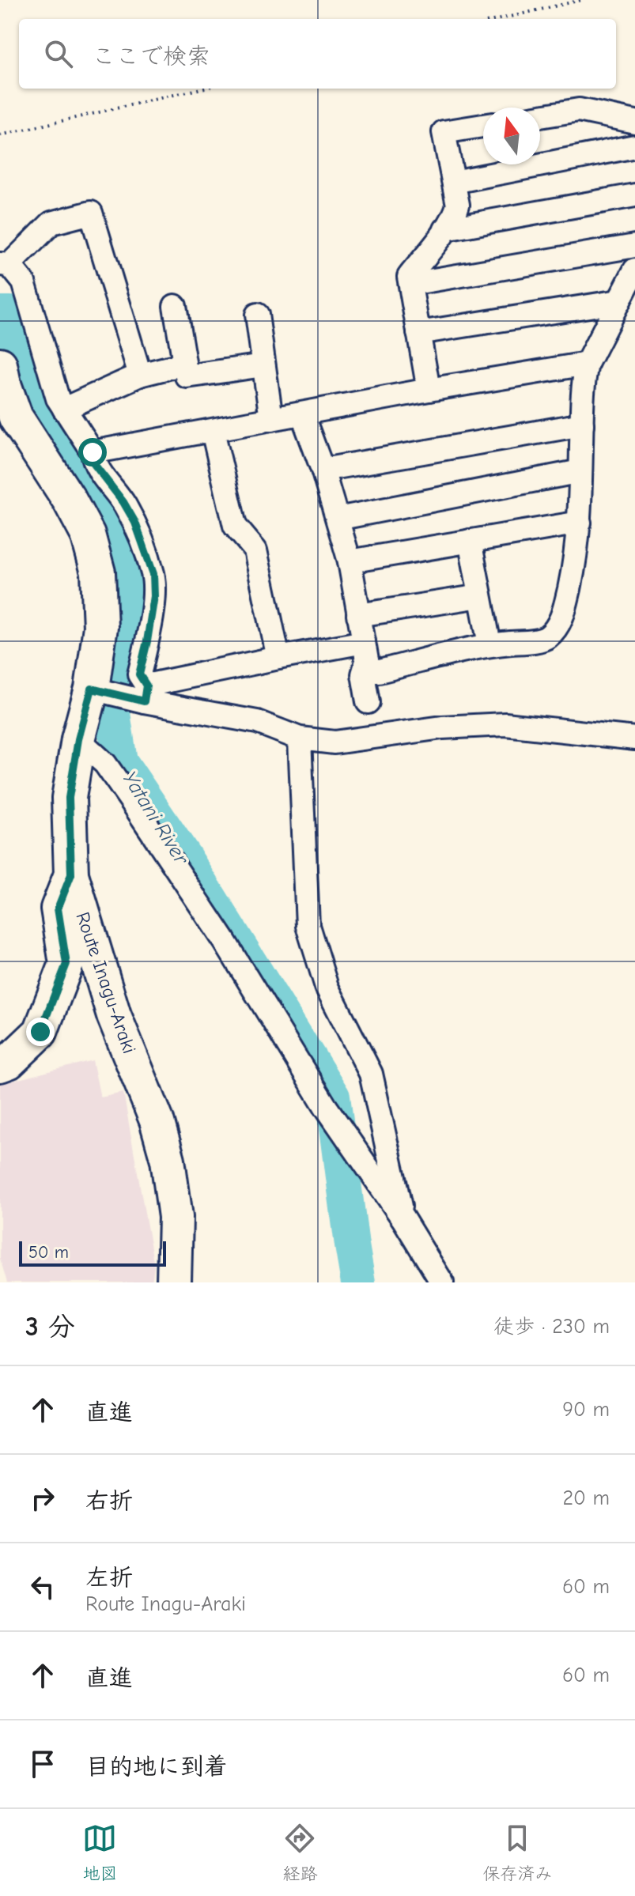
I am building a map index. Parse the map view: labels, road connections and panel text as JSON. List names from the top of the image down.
{
  "streets": {
    "main road": ["Route Inagu-Araki"]
  },
  "water": ["Yatani River"],
  "scale_bar": "50 m",
  "north": "top",
  "page": {
    "search": "ここで検索",
    "scale": "50 m",
    "heading": ["3 分", "徒歩 · 230 m"],
    "list": [
      ["直進", "90 m"],
      ["右折", "20 m"],
      ["左折", "Route Inagu-Araki", "60 m"],
      ["直進", "60 m"],
      "目的地に到着"
    ],
    "nav": ["地図", "経路", "保存済み"]
  }
}
